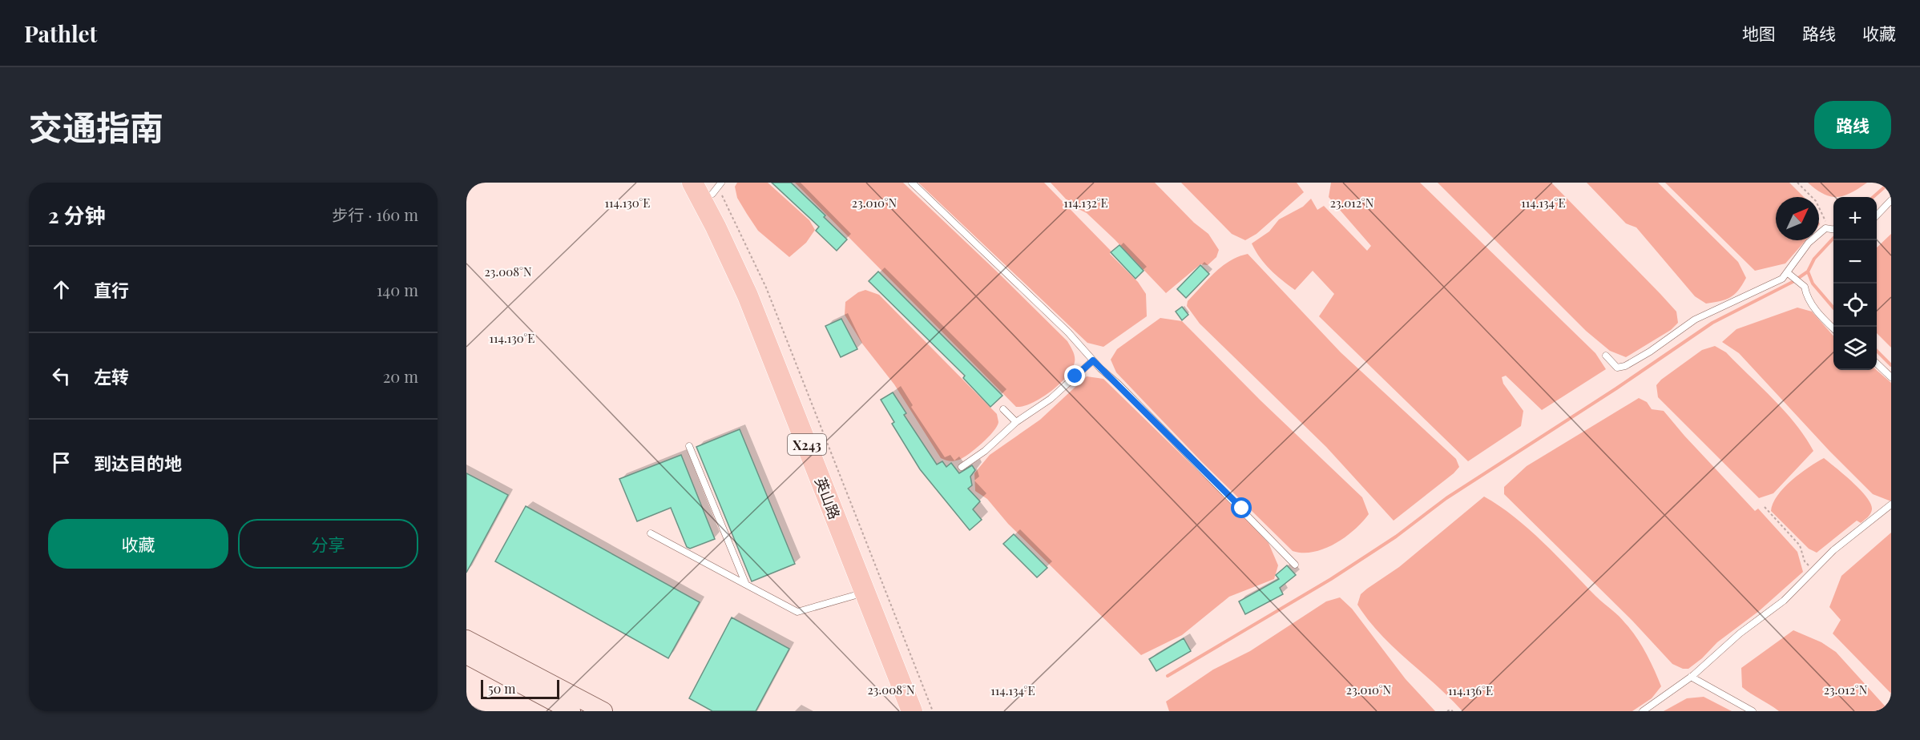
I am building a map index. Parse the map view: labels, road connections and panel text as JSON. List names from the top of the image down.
{
  "streets": {
    "main road": ["X243", "英山路"]
  },
  "scale_bar": "50 m",
  "north": "top right",
  "page": {
    "header": "Pathlet",
    "nav": ["地图", "路线", "收藏"],
    "title": "交通指南",
    "buttons": [
      "路线",
      ["收藏", "分享"]
    ],
    "heading": ["2 分钟", "步行 · 160 m"],
    "map_buttons": ["+", "−"],
    "list": [
      ["直行", "140 m"],
      ["左转", "20 m"],
      "到达目的地"
    ],
    "scale": "50 m"
  },
  "coordinates": [
    "114.130°E",
    "114.132°E",
    "114.134°E",
    "23.010°N",
    "23.012°N",
    "23.008°N",
    "114.136°E"
  ]
}
